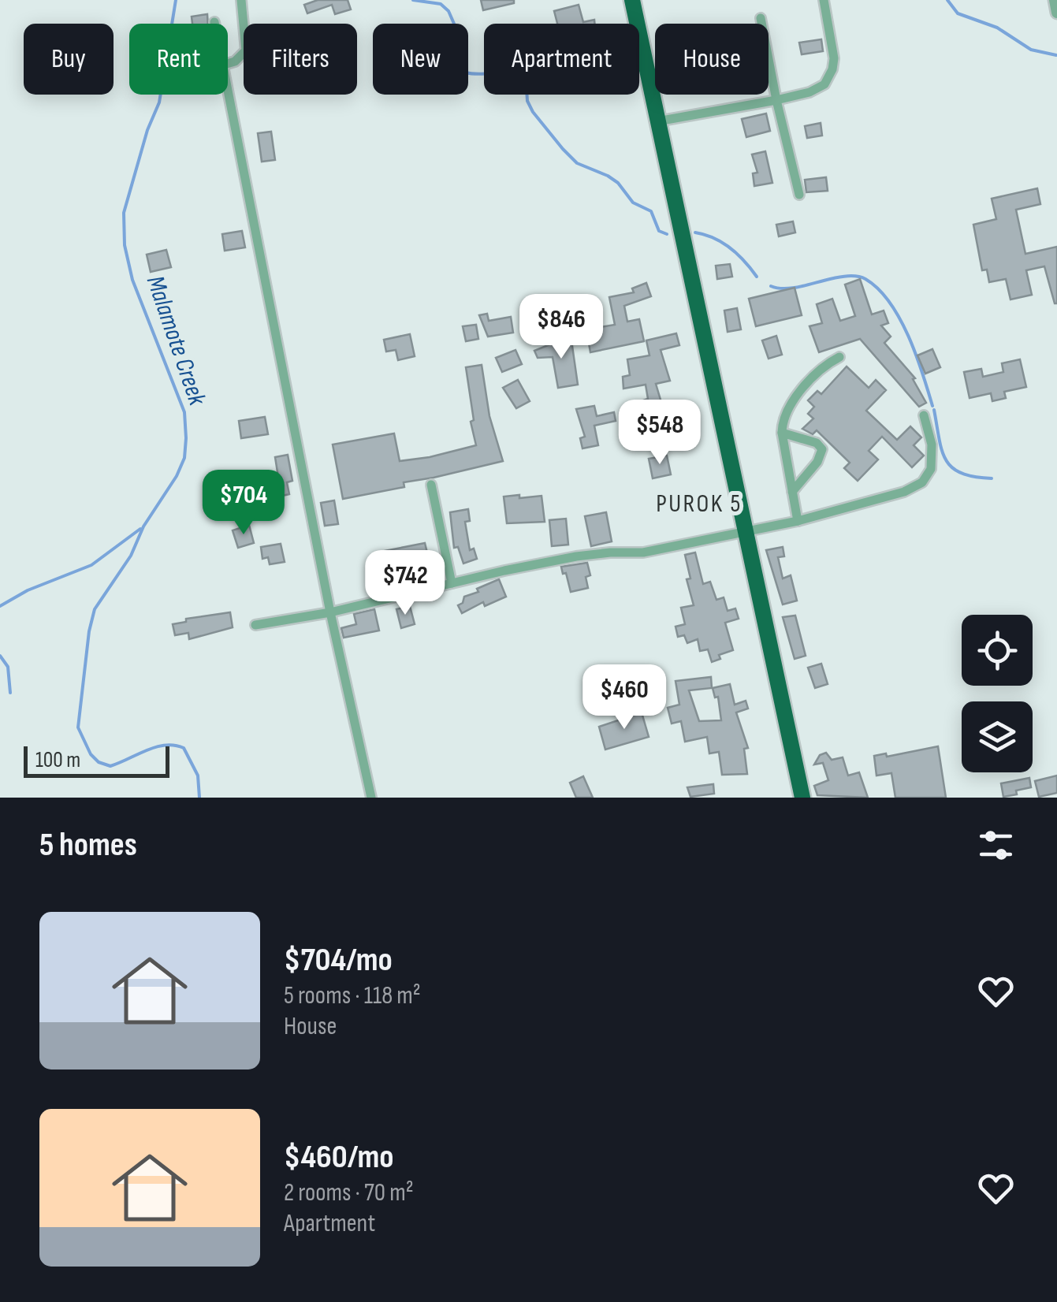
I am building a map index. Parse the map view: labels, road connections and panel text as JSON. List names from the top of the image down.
{
  "districts": ["PUROK 5"],
  "water": ["Malamote Creek"],
  "scale_bar": "100 m",
  "page": {
    "chip": [
      "Buy",
      "Rent",
      "Filters",
      "New",
      "Apartment",
      "House"
    ],
    "price": [
      "$846",
      "$548",
      "$704",
      "$742",
      "$460"
    ],
    "scale": "100 m",
    "heading": "5 homes",
    "list": [
      {
        "name": "$704/mo",
        "note": "5 rooms · 118 m² · House"
      },
      {
        "name": "$460/mo",
        "note": "2 rooms · 70 m² · Apartment"
      }
    ]
  }
}
